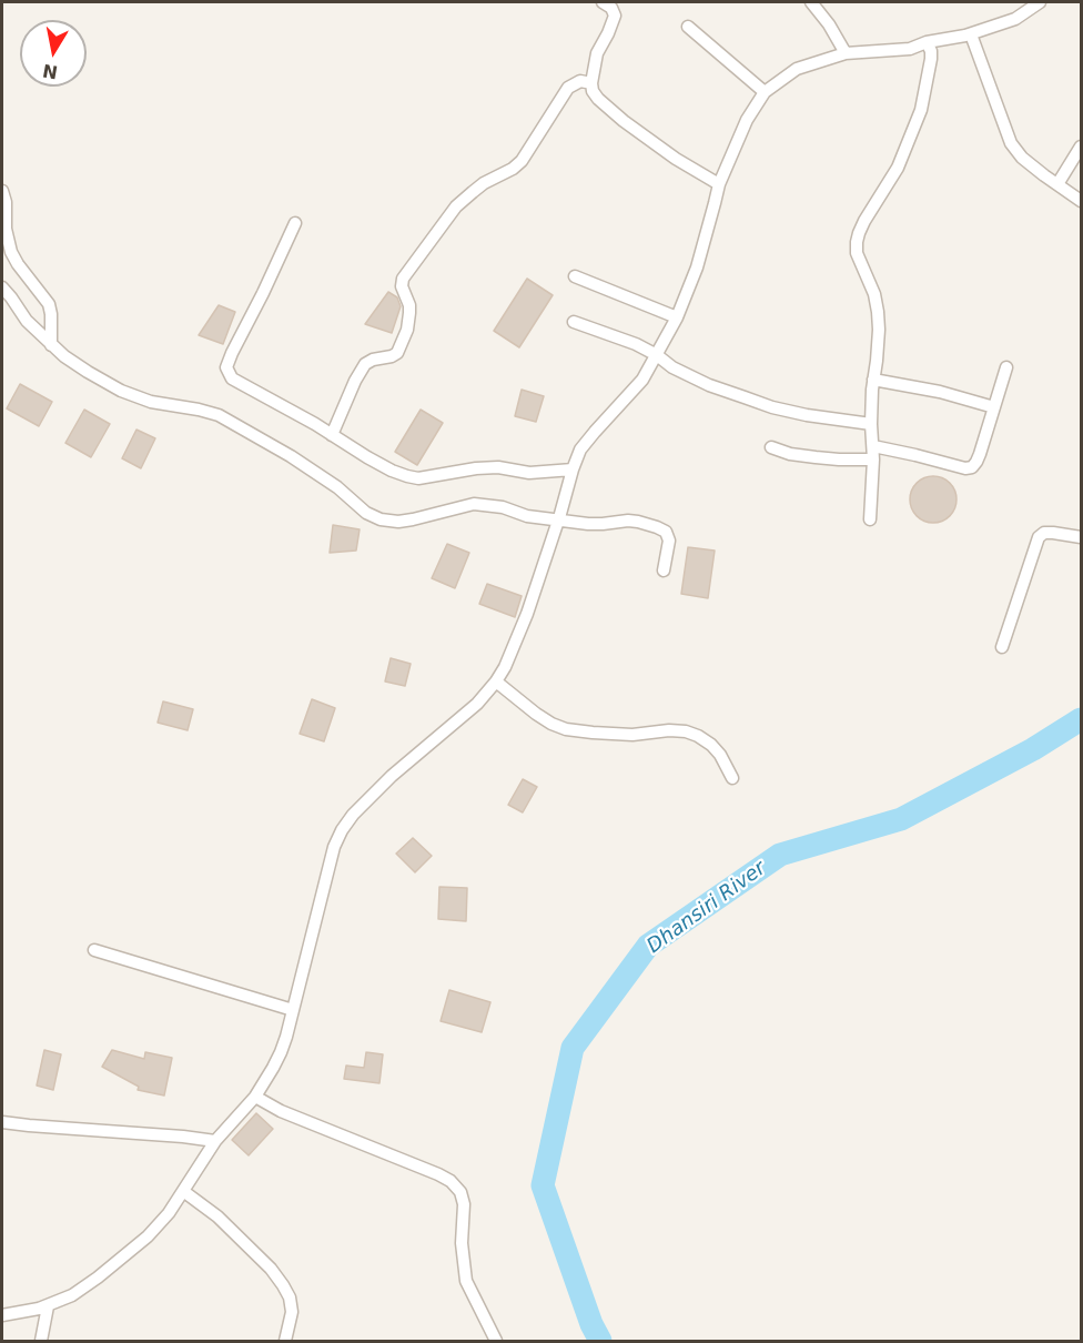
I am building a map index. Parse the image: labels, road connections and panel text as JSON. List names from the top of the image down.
{
  "water": ["Dhansiri River"],
  "north": "bottom"
}
